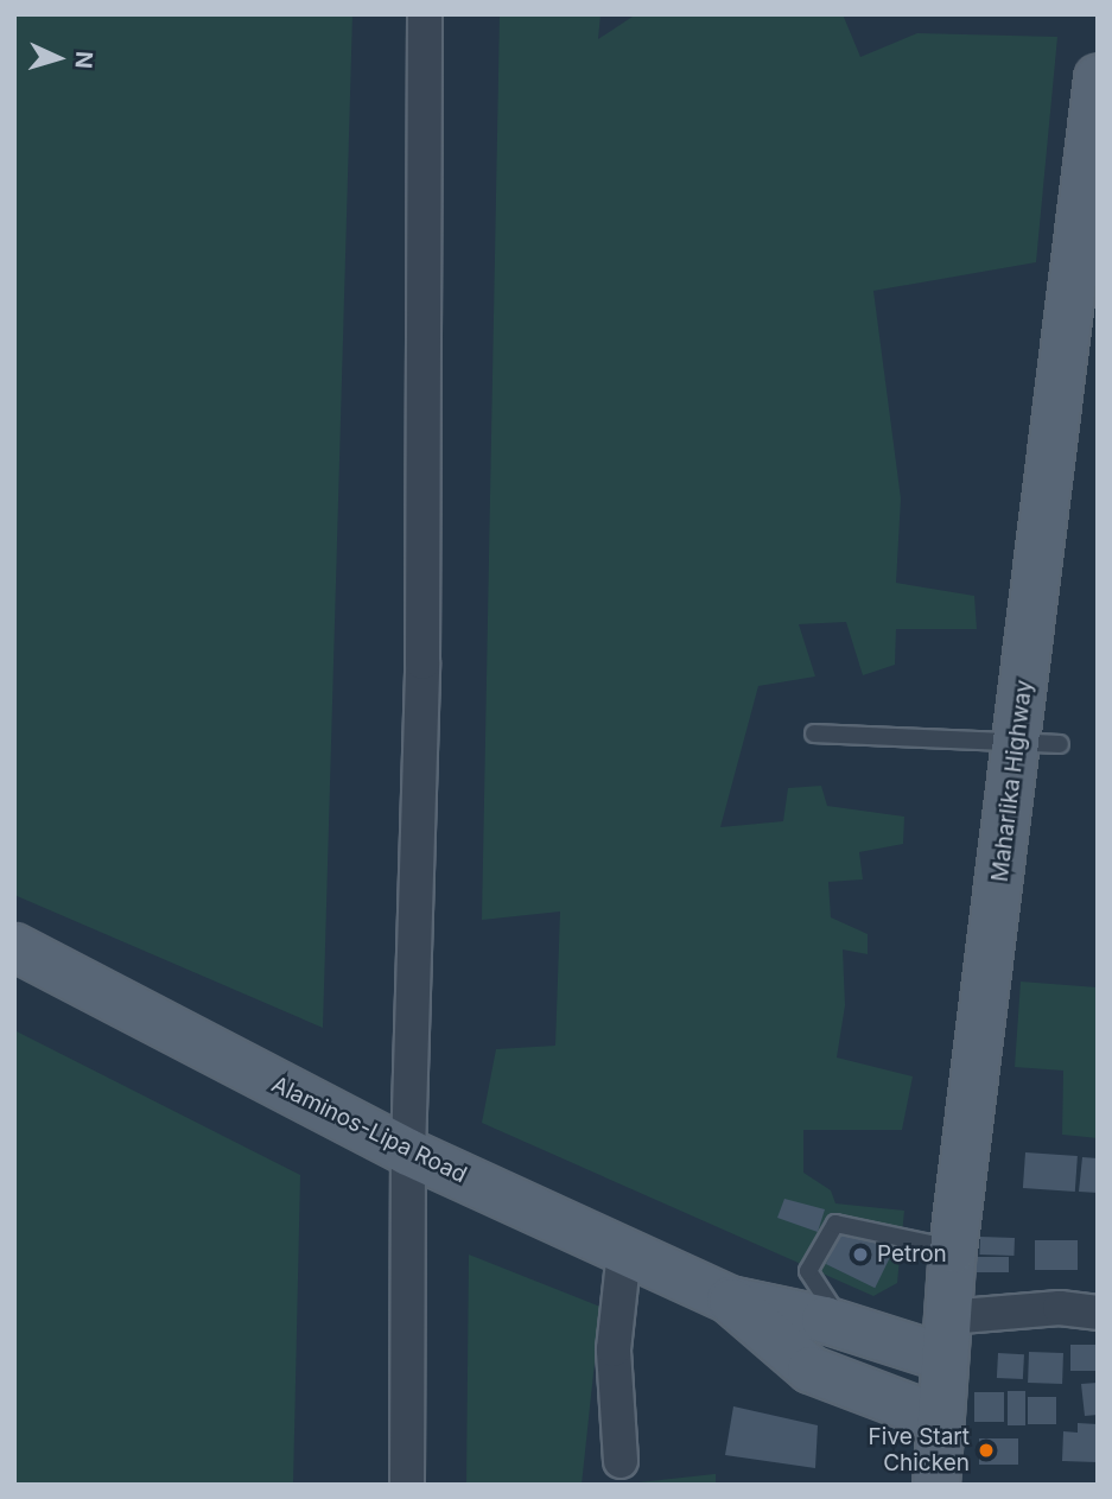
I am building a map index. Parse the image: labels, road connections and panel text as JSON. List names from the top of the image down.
{
  "streets": {
    "main road": ["Maharlika Highway", "Alaminos-Lipa Road"]
  },
  "crossings": [
    ["Maharlika Highway", "Alaminos-Lipa Road"]
  ],
  "places": ["Petron", "Five Start Chicken"],
  "north": "right"
}
